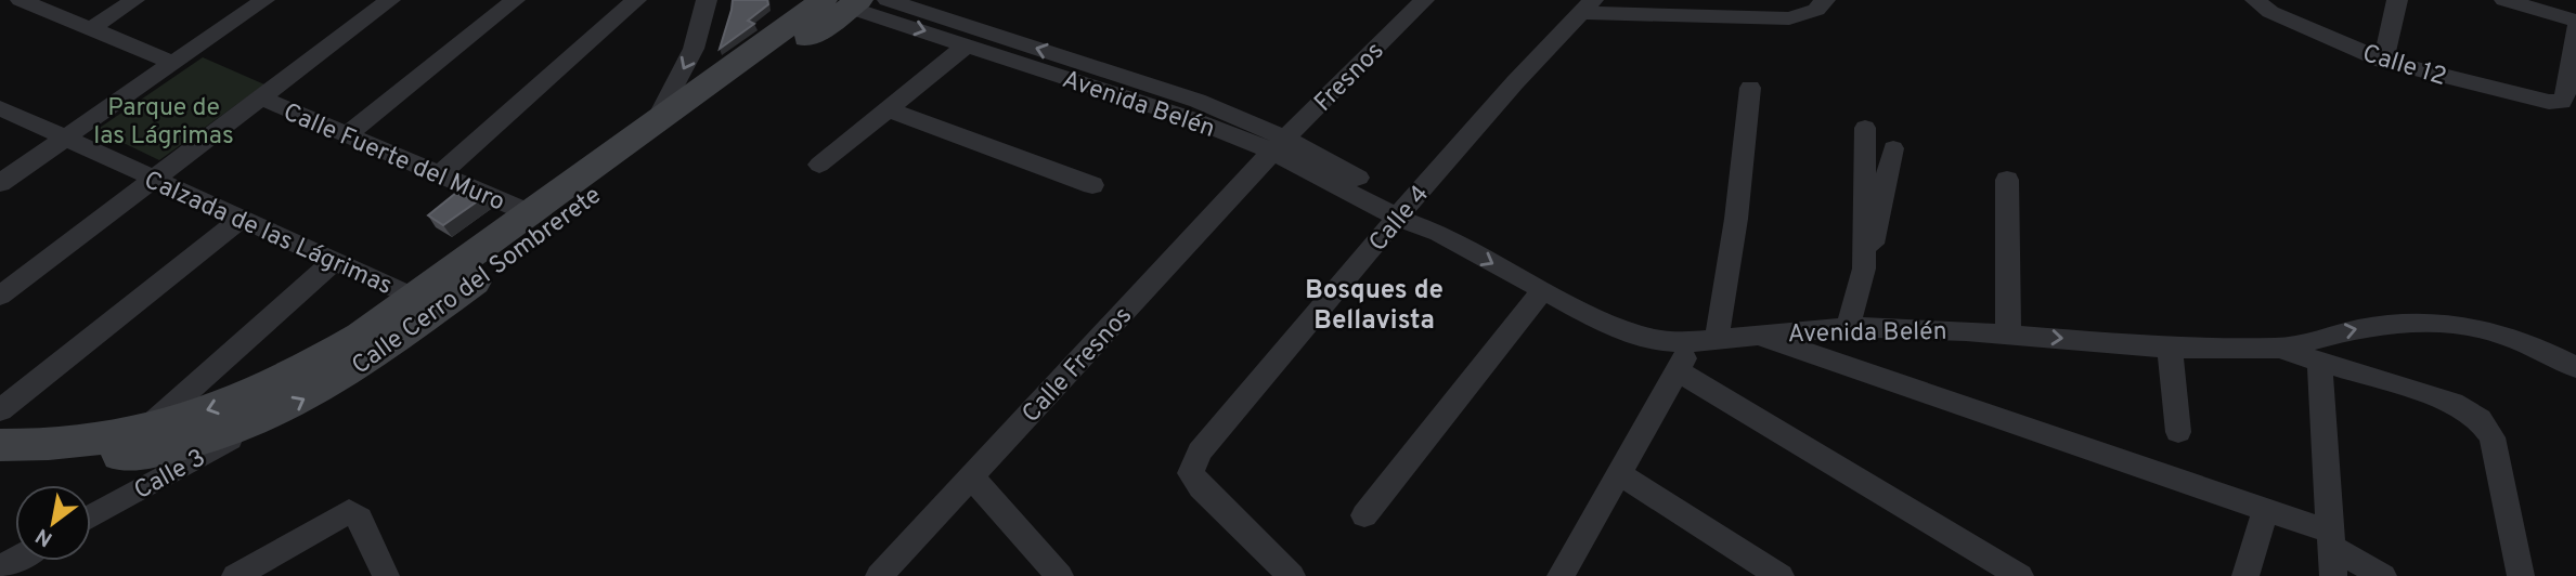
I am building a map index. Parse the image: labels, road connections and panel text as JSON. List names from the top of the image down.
{
  "streets": {
    "street": [
      "Calle 12",
      "Fresnos",
      "Avenida Belén",
      "Calle Fuerte del Muro",
      "Calle 4",
      "Calzada de las Lágrimas",
      "Calle Cerro del Sombrerete",
      "Calle Fresnos",
      "Calle 3"
    ]
  },
  "crossings": [
    ["Fresnos", "Avenida Belén"],
    ["Fresnos", "Calle Fresnos"],
    ["Avenida Belén", "Calle 4"],
    ["Avenida Belén", "Calle Cerro del Sombrerete"],
    ["Avenida Belén", "Calle Fresnos"],
    ["Calle Fuerte del Muro", "Calle Cerro del Sombrerete"],
    ["Calzada de las Lágrimas", "Calle Cerro del Sombrerete"],
    ["Calle Cerro del Sombrerete", "Calle 3"]
  ],
  "districts": ["Bosques de Bellavista"],
  "parks": ["Parque de las Lágrimas"],
  "north": "bottom left"
}
